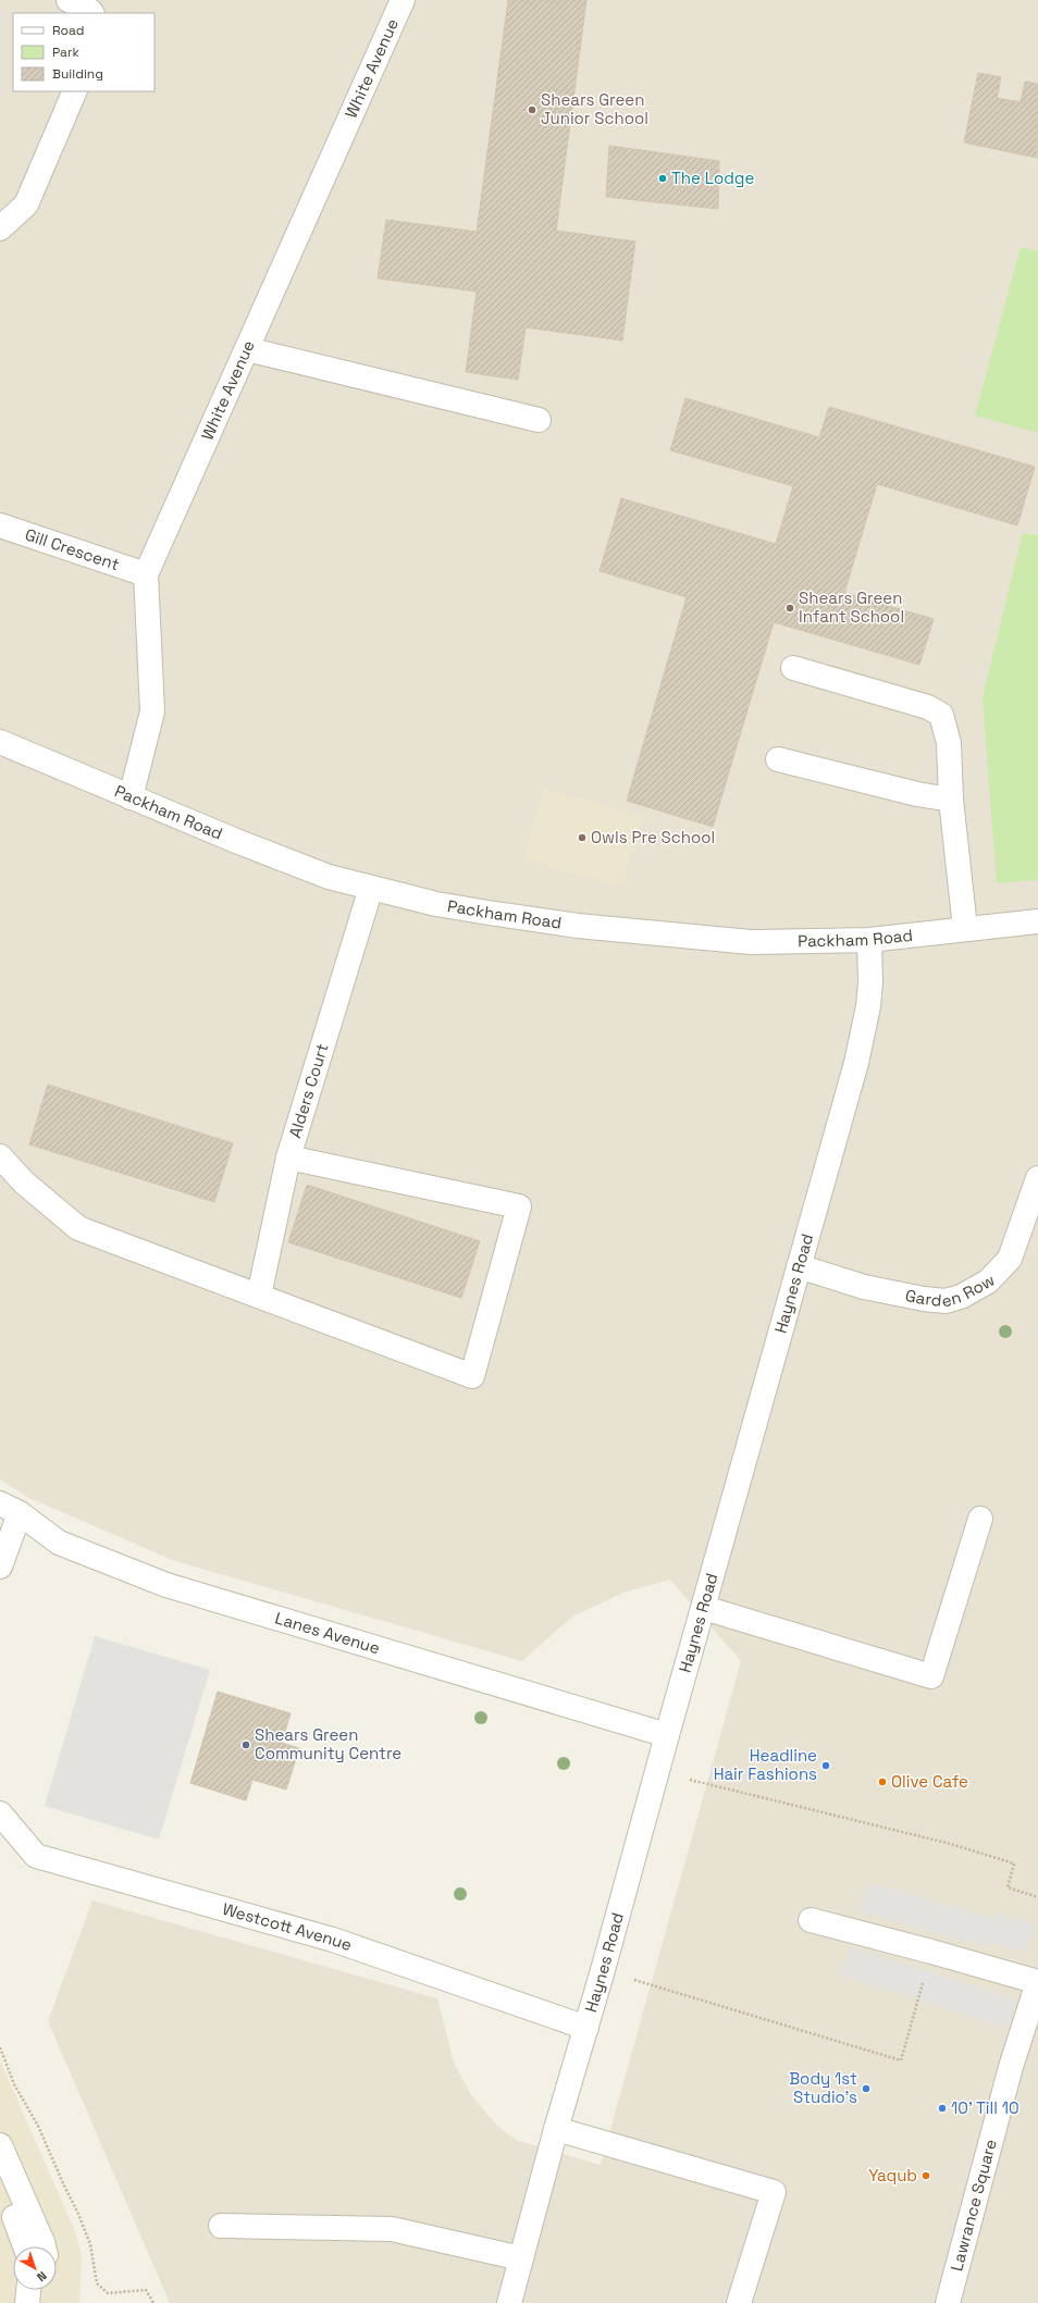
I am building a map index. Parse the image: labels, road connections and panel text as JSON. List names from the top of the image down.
{
  "streets": {
    "street": [
      "White Avenue",
      "Gill Crescent",
      "Packham Road",
      "Alders Court",
      "Garden Row",
      "Haynes Road",
      "Lanes Avenue",
      "Westcott Avenue",
      "Lawrance Square"
    ]
  },
  "crossings": [
    ["White Avenue", "Gill Crescent"],
    ["White Avenue", "Packham Road"],
    ["Packham Road", "Alders Court"],
    ["Packham Road", "Haynes Road"],
    ["Garden Row", "Haynes Road"],
    ["Haynes Road", "Lanes Avenue"],
    ["Haynes Road", "Westcott Avenue"]
  ],
  "places": [
    "Shears Green Junior School",
    "The Lodge",
    "Shears Green Infant School",
    "Owls Pre School",
    "Shears Green Community Centre",
    "Headline Hair Fashions",
    "Olive Cafe",
    "Body 1st Studio's",
    "10' Till 10",
    "Yaqub"
  ],
  "legend": ["Road", "Park", "Building"],
  "north": "bottom right"
}
